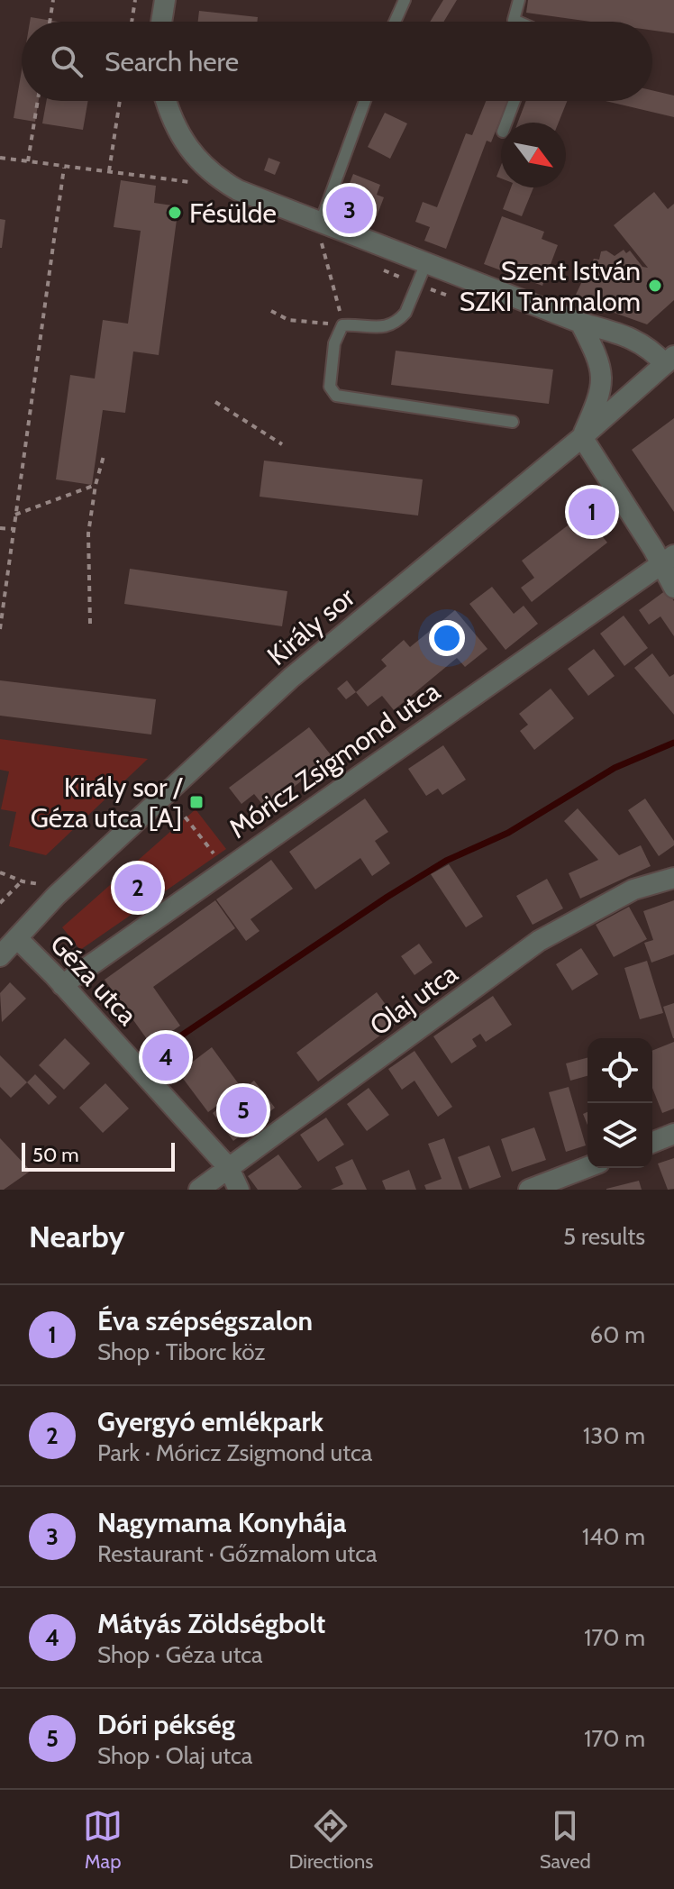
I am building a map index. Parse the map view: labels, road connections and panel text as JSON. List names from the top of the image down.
{
  "streets": {
    "street": [
      "Király sor",
      "Móricz Zsigmond utca",
      "Géza utca",
      "Olaj utca"
    ]
  },
  "crossings": [
    ["Király sor", "Géza utca"],
    ["Móricz Zsigmond utca", "Géza utca"],
    ["Géza utca", "Olaj utca"]
  ],
  "places": {
    "other": ["Fésülde", "Szent István SZKI Tanmalom"],
    "transit": ["Király sor / Géza utca [A]"]
  },
  "scale_bar": "50 m",
  "north": "bottom right",
  "page": {
    "search": "Search here",
    "pins": [
      "3",
      "1",
      "2",
      "4",
      "5"
    ],
    "scale": "50 m",
    "heading": ["Nearby", "5 results"],
    "list": [
      {
        "mark": "1",
        "name": "Éva szépségszalon",
        "note": "Shop · Tiborc köz",
        "value": "60 m"
      },
      {
        "mark": "2",
        "name": "Gyergyó emlékpark",
        "note": "Park · Móricz Zsigmond utca",
        "value": "130 m"
      },
      {
        "mark": "3",
        "name": "Nagymama Konyhája",
        "note": "Restaurant · Gőzmalom utca",
        "value": "140 m"
      },
      {
        "mark": "4",
        "name": "Mátyás Zöldségbolt",
        "note": "Shop · Géza utca",
        "value": "170 m"
      },
      {
        "mark": "5",
        "name": "Dóri pékség",
        "note": "Shop · Olaj utca",
        "value": "170 m"
      }
    ],
    "nav": ["Map", "Directions", "Saved"]
  }
}
